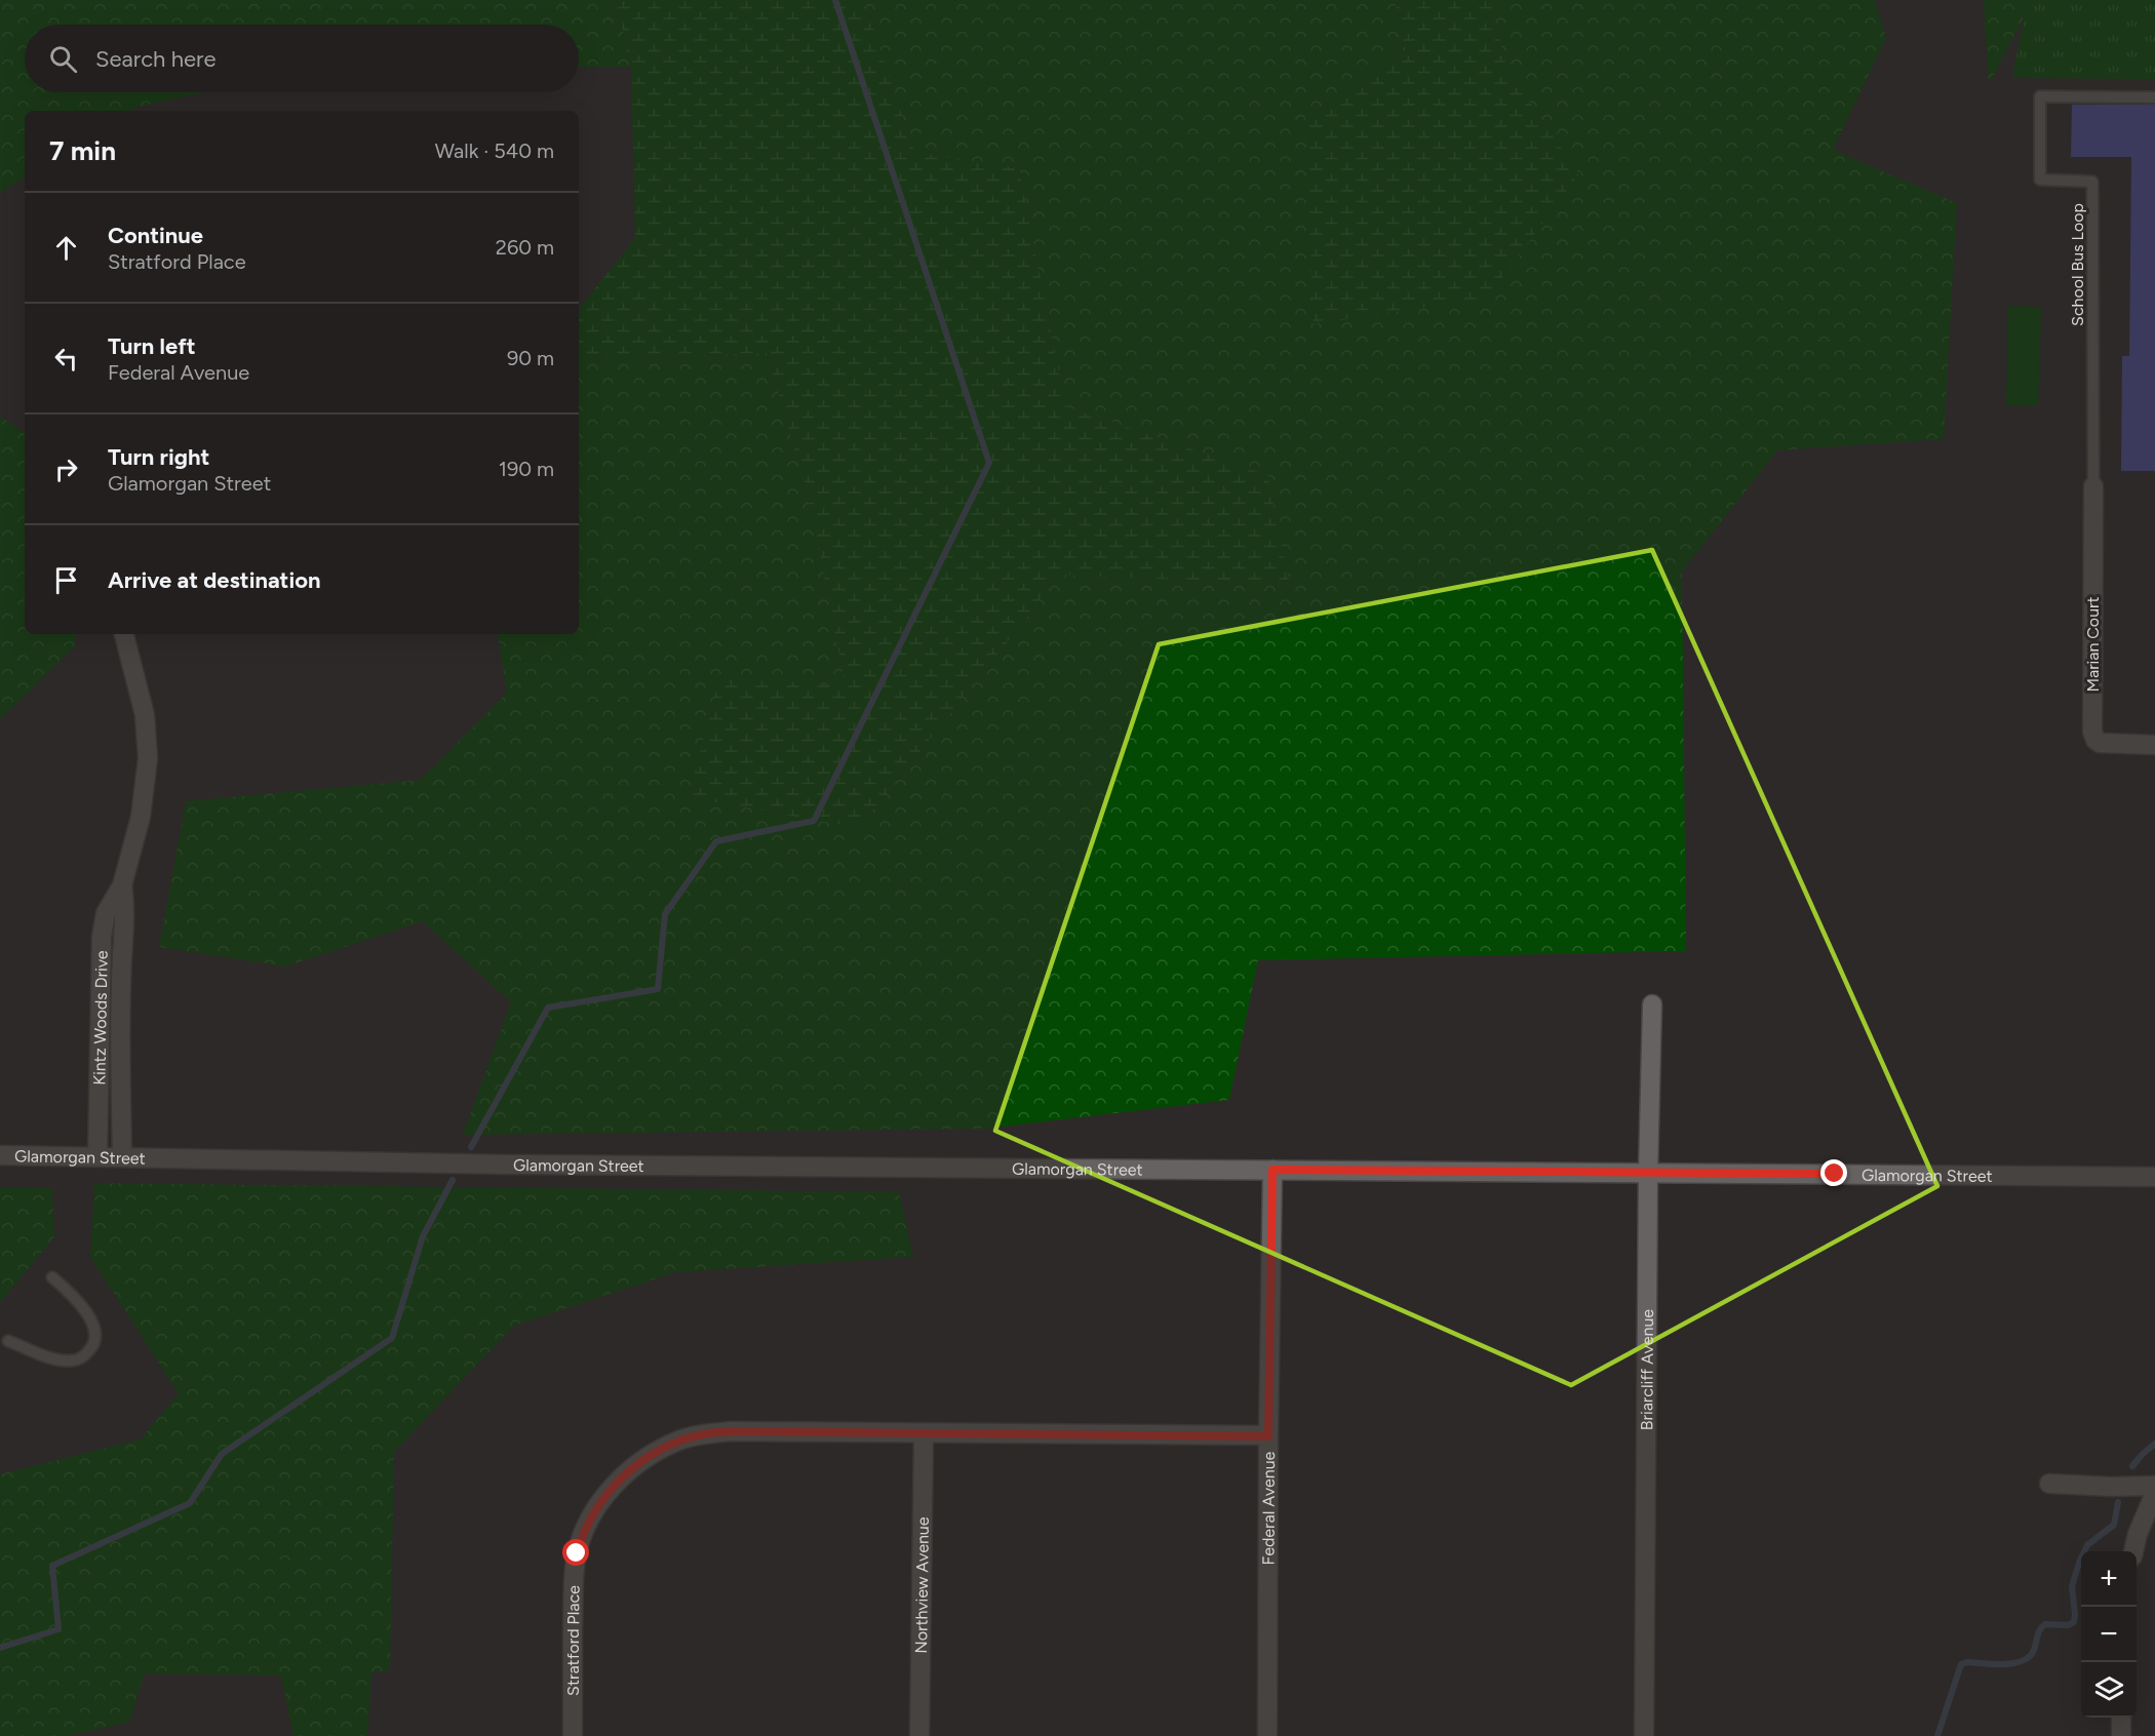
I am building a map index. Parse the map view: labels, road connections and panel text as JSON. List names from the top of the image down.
{
  "streets": {
    "street": [
      "Marian Court",
      "Kintz Woods Drive",
      "Glamorgan Street",
      "Briarcliff Avenue",
      "Federal Avenue",
      "Northview Avenue",
      "Stratford Place"
    ],
    "lane": ["School Bus Loop"]
  },
  "crossings": [
    ["School Bus Loop", "Marian Court"],
    ["Kintz Woods Drive", "Glamorgan Street"],
    ["Glamorgan Street", "Briarcliff Avenue"],
    ["Glamorgan Street", "Federal Avenue"],
    ["Federal Avenue", "Stratford Place"],
    ["Northview Avenue", "Stratford Place"]
  ],
  "page": {
    "search": "Search here",
    "heading": ["7 min", "Walk · 540 m"],
    "list": [
      ["Continue", "Stratford Place", "260 m"],
      ["Turn left", "Federal Avenue", "90 m"],
      ["Turn right", "Glamorgan Street", "190 m"],
      "Arrive at destination"
    ],
    "map_buttons": ["+", "−"]
  }
}
